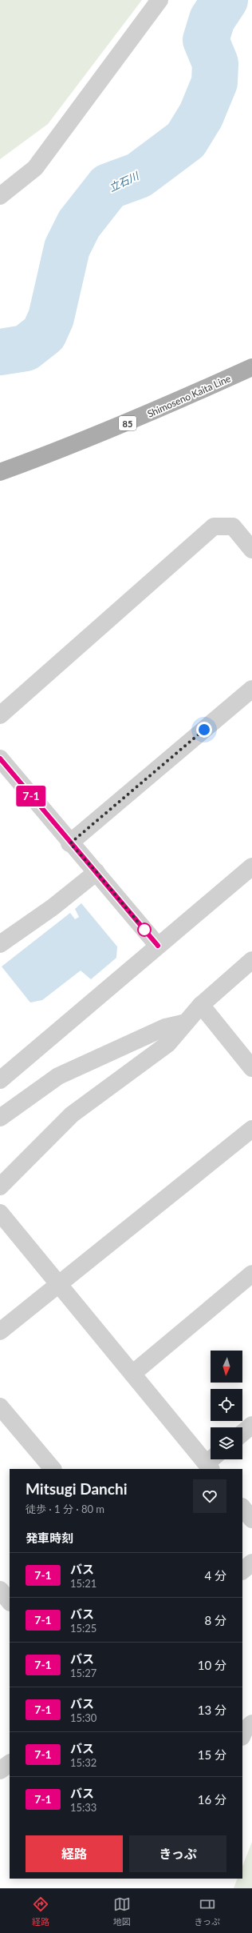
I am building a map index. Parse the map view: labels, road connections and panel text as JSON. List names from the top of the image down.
{
  "streets": {
    "main road": ["Shimoseno Kaita Line", "85"]
  },
  "water": ["立石川"],
  "lines": ["bus line 7-1"],
  "north": "bottom",
  "page": {
    "on_map": "7-1",
    "heading": [
      ["Mitsugi Danchi", "徒歩 · 1 分 · 80 m"],
      "発車時刻"
    ],
    "list": [
      {
        "mark": "7-1",
        "name": "バス",
        "note": "15:21",
        "value": "4 分"
      },
      {
        "mark": "7-1",
        "name": "バス",
        "note": "15:25",
        "value": "8 分"
      },
      {
        "mark": "7-1",
        "name": "バス",
        "note": "15:27",
        "value": "10 分"
      },
      {
        "mark": "7-1",
        "name": "バス",
        "note": "15:30",
        "value": "13 分"
      },
      {
        "mark": "7-1",
        "name": "バス",
        "note": "15:32",
        "value": "15 分"
      },
      {
        "mark": "7-1",
        "name": "バス",
        "note": "15:33",
        "value": "16 分"
      }
    ],
    "buttons": ["経路", "きっぷ"],
    "tabs": ["経路", "地図", "きっぷ"]
  }
}
